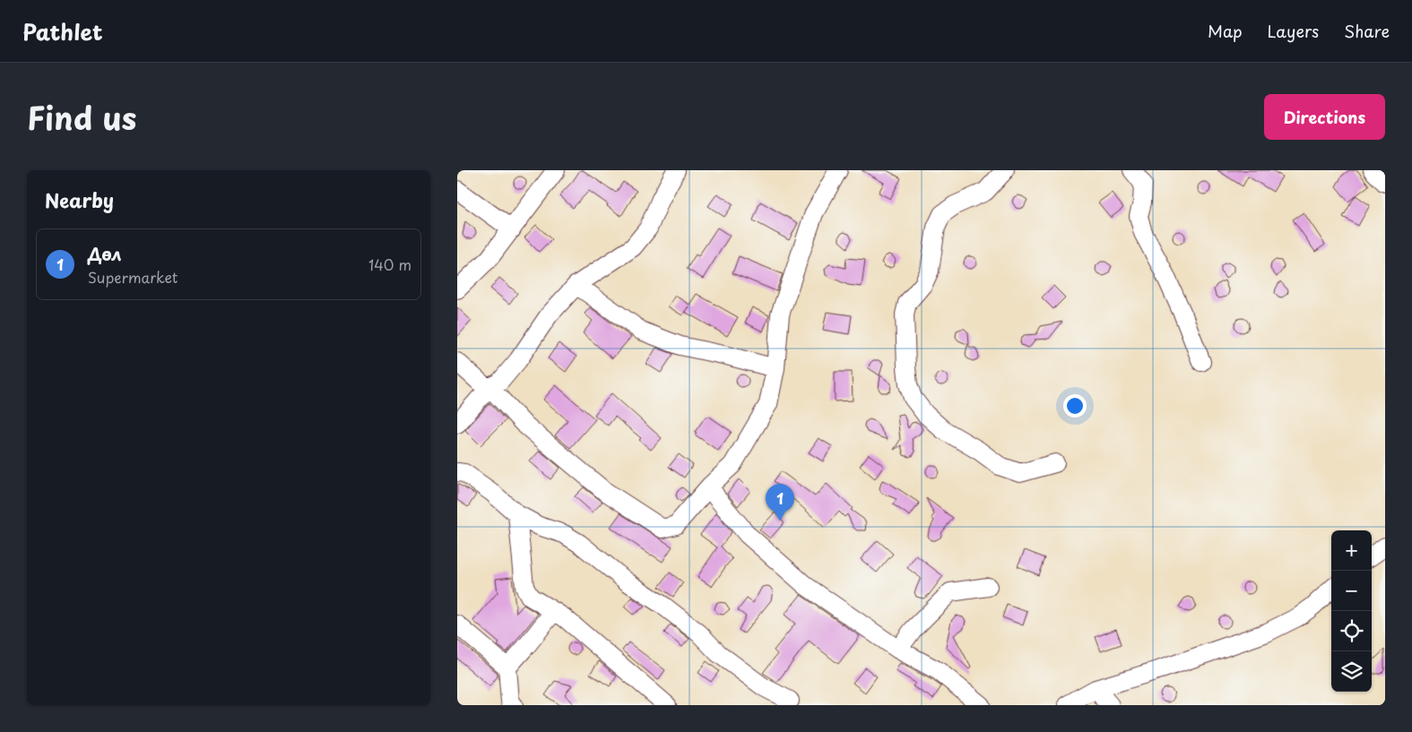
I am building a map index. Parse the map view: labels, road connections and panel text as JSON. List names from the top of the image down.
{
  "page": {
    "header": "Pathlet",
    "nav": ["Map", "Layers", "Share"],
    "title": "Find us",
    "buttons": "Directions",
    "heading": "Nearby",
    "list": [
      {
        "mark": "1",
        "name": "Дөл",
        "note": "Supermarket",
        "value": "140 m"
      }
    ],
    "pins": "1",
    "map_buttons": ["+", "−"]
  }
}
